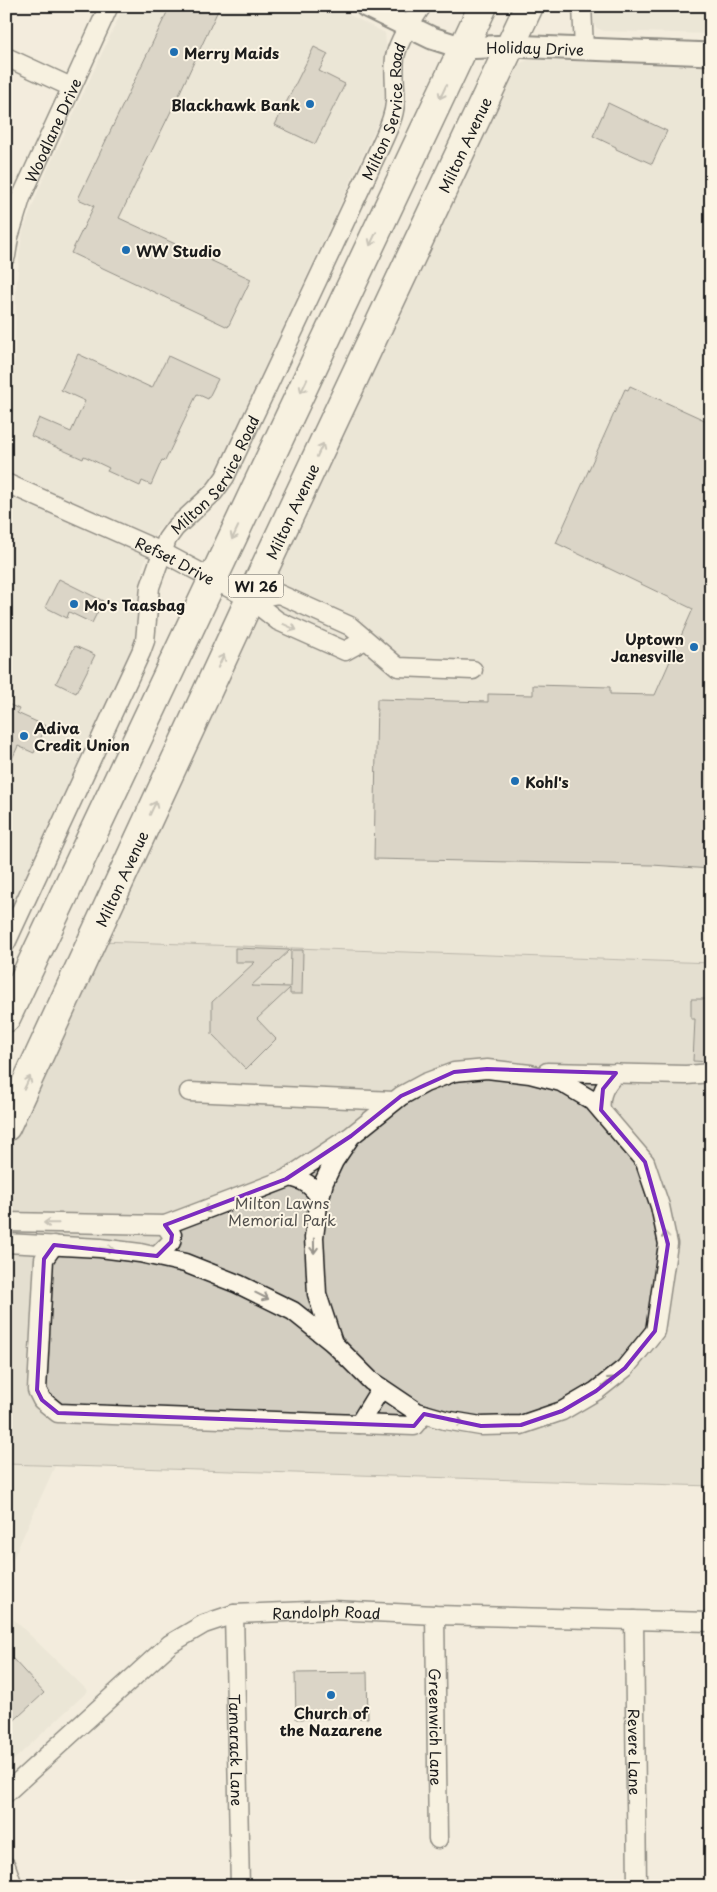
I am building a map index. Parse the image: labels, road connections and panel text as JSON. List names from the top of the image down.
{
  "streets": {
    "main road": ["Milton Avenue", "WI 26"],
    "street": [
      "Holiday Drive",
      "Milton Service Road",
      "Woodlane Drive",
      "Refset Drive",
      "Randolph Road",
      "Greenwich Lane",
      "Tamarack Lane",
      "Revere Lane"
    ]
  },
  "crossings": [
    ["Holiday Drive", "Milton Service Road"],
    ["Holiday Drive", "Milton Avenue"],
    ["Holiday Drive", "WI 26"],
    ["Milton Service Road", "Refset Drive"],
    ["Milton Avenue", "Refset Drive"],
    ["Refset Drive", "WI 26"],
    ["Randolph Road", "Greenwich Lane"],
    ["Randolph Road", "Tamarack Lane"],
    ["Randolph Road", "Revere Lane"]
  ],
  "parks": ["Milton Lawns Memorial Park"],
  "places": [
    "Merry Maids",
    "Blackhawk Bank",
    "WW Studio",
    "Mo's Taasbag",
    "Uptown Janesville",
    "Adiva Credit Union",
    "Kohl's",
    "Church of the Nazarene"
  ]
}
